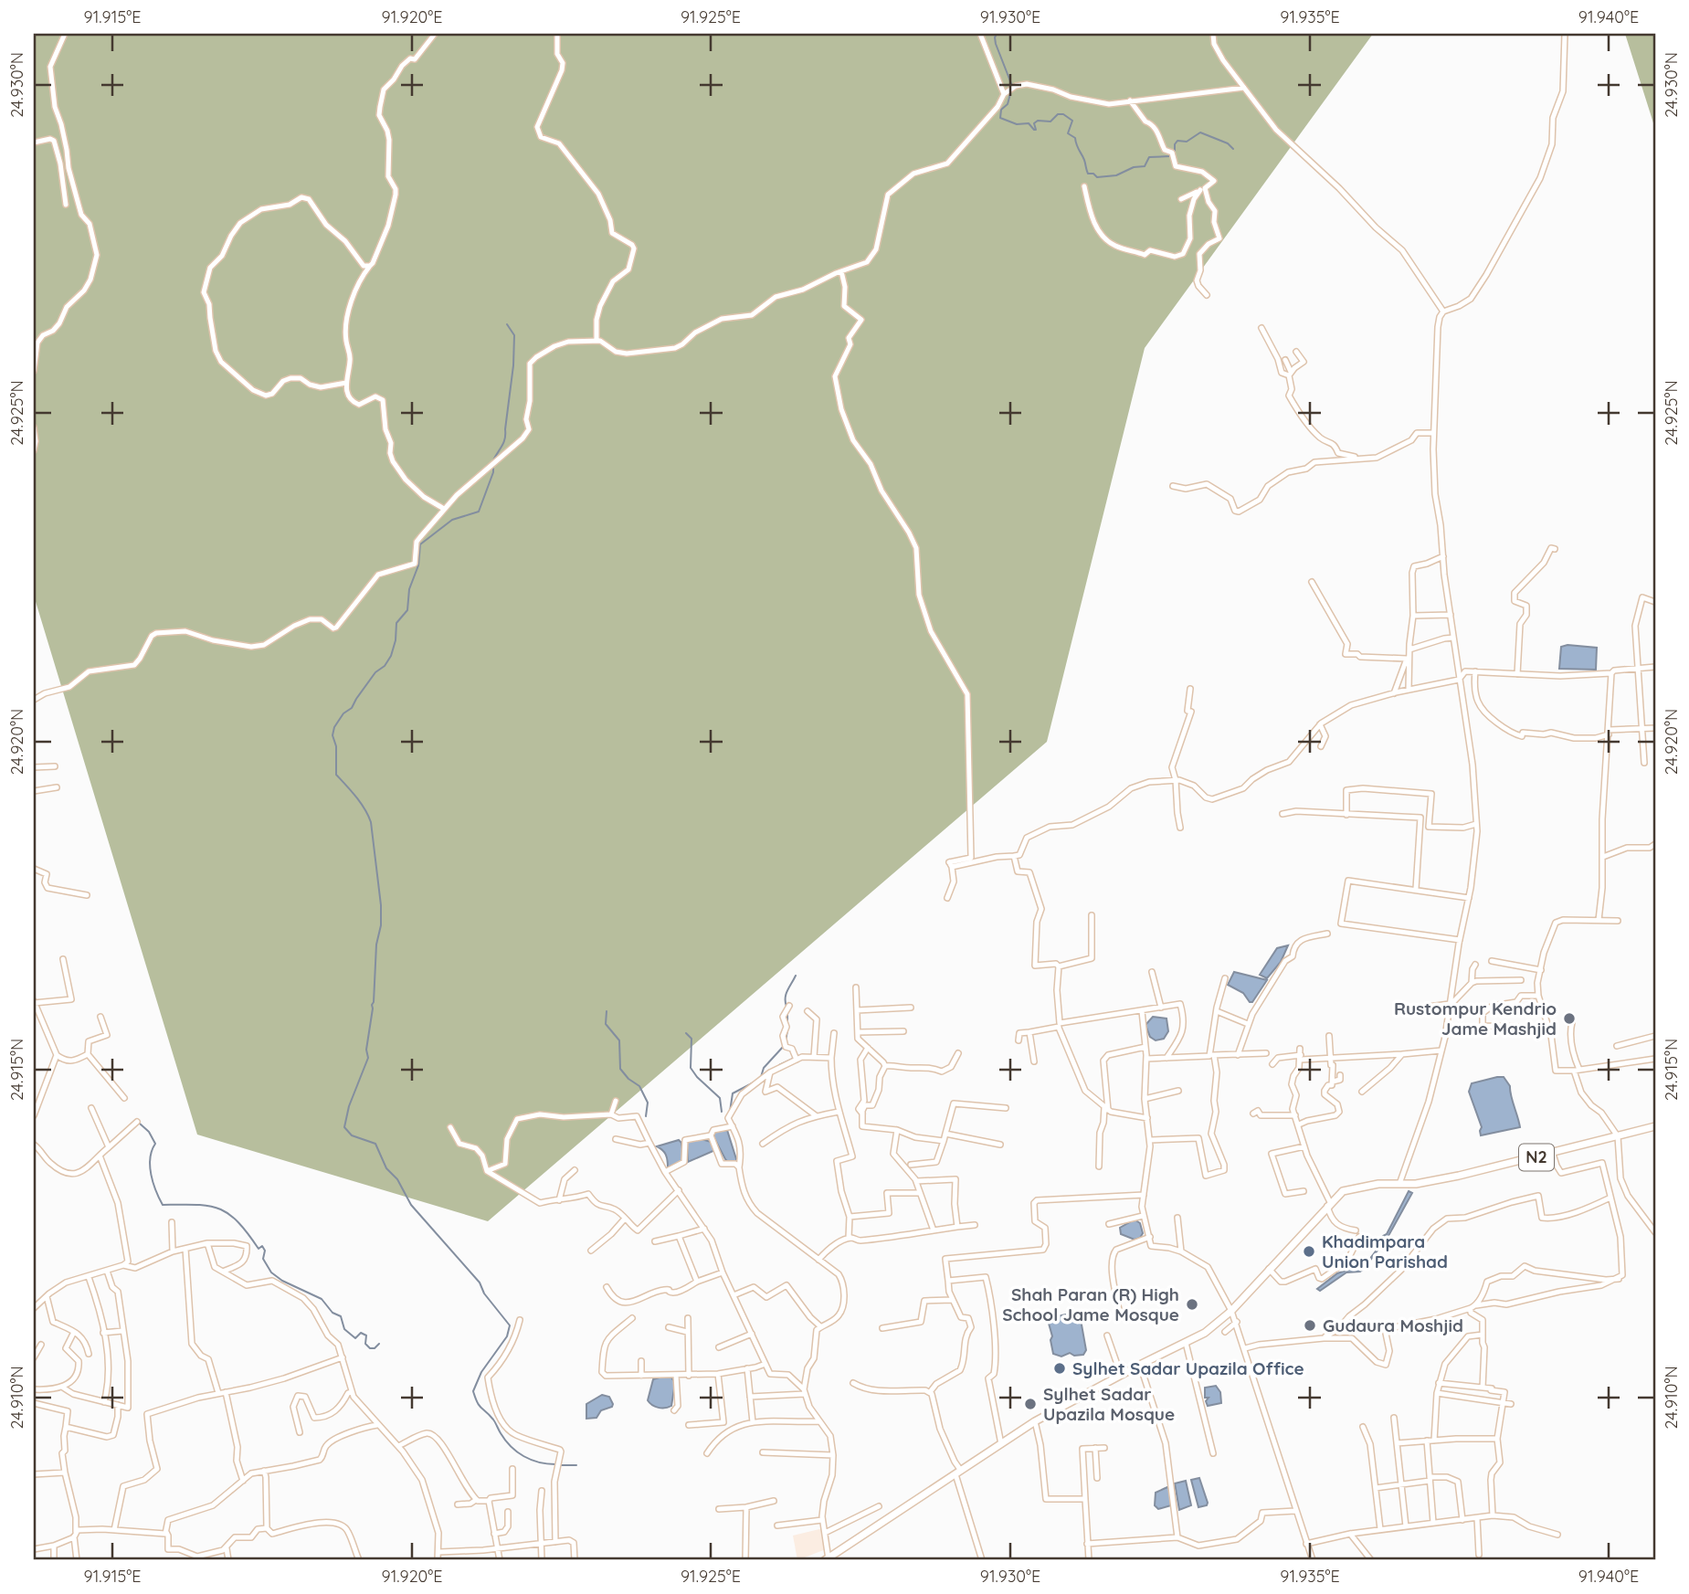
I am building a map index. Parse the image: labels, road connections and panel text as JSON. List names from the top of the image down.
{
  "streets": {
    "highway": ["N2"]
  },
  "places": [
    "Rustompur Kendrio Jame Mashjid",
    "Khadimpara Union Parishad",
    "Shah Paran (R) High School Jame Mosque",
    "Gudaura Moshjid",
    "Sylhet Sadar Upazila Office",
    "Sylhet Sadar Upazila Mosque"
  ],
  "coordinates": [
    "91.915°E",
    "91.920°E",
    "91.925°E",
    "91.930°E",
    "91.935°E",
    "91.940°E",
    "24.930°N",
    "24.925°N",
    "24.920°N",
    "24.915°N",
    "24.910°N"
  ]
}
